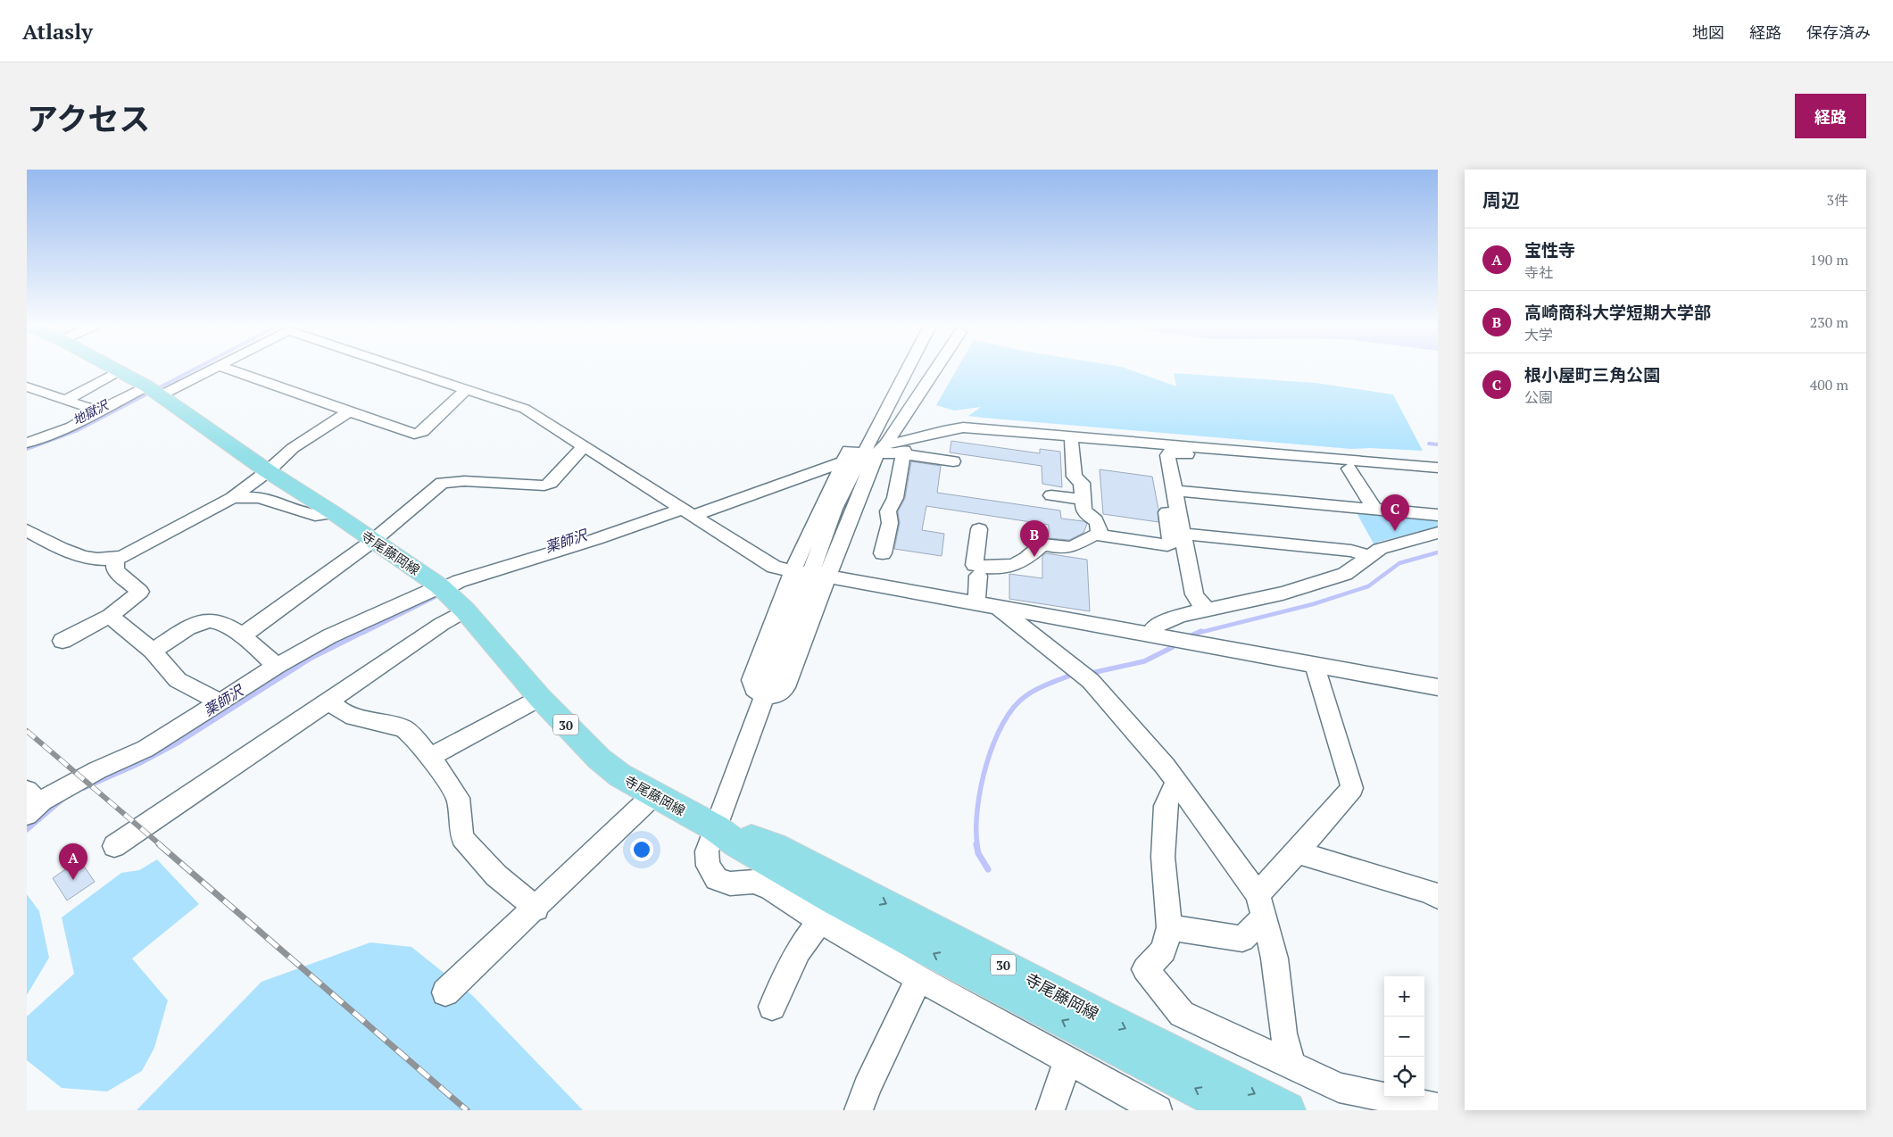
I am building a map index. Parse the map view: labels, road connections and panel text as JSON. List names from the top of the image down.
{
  "streets": {
    "main road": ["寺尾藤岡線", "30"]
  },
  "water": ["地獄沢", "薬師沢"],
  "page": {
    "header": "Atlasly",
    "nav": ["地図", "経路", "保存済み"],
    "title": "アクセス",
    "buttons": "経路",
    "heading": ["周辺", "3件"],
    "list": [
      {
        "mark": "A",
        "name": "宝性寺",
        "note": "寺社",
        "value": "190 m"
      },
      {
        "mark": "B",
        "name": "高崎商科大学短期大学部",
        "note": "大学",
        "value": "230 m"
      },
      {
        "mark": "C",
        "name": "根小屋町三角公園",
        "note": "公園",
        "value": "400 m"
      }
    ],
    "pins": ["C", "B", "A"],
    "map_buttons": ["+", "−"]
  }
}
